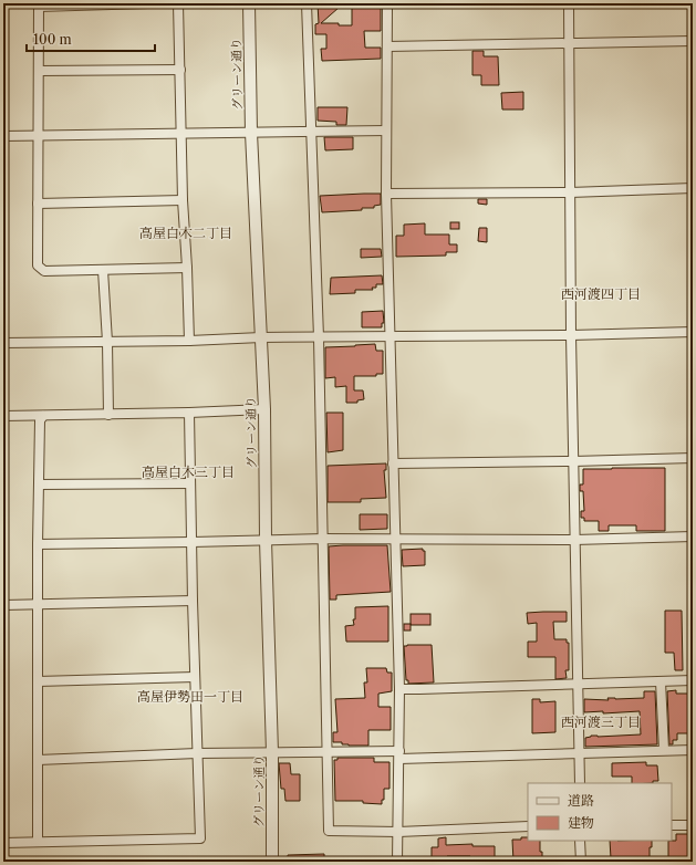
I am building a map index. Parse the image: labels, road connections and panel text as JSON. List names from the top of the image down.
{
  "streets": {
    "street": ["グリーン通り"]
  },
  "districts": [
    "高屋白木二丁目",
    "西河渡四丁目",
    "高屋白木三丁目",
    "高屋伊勢田一丁目",
    "西河渡三丁目"
  ],
  "legend": ["道路", "建物"],
  "scale_bar": "100 m"
}
